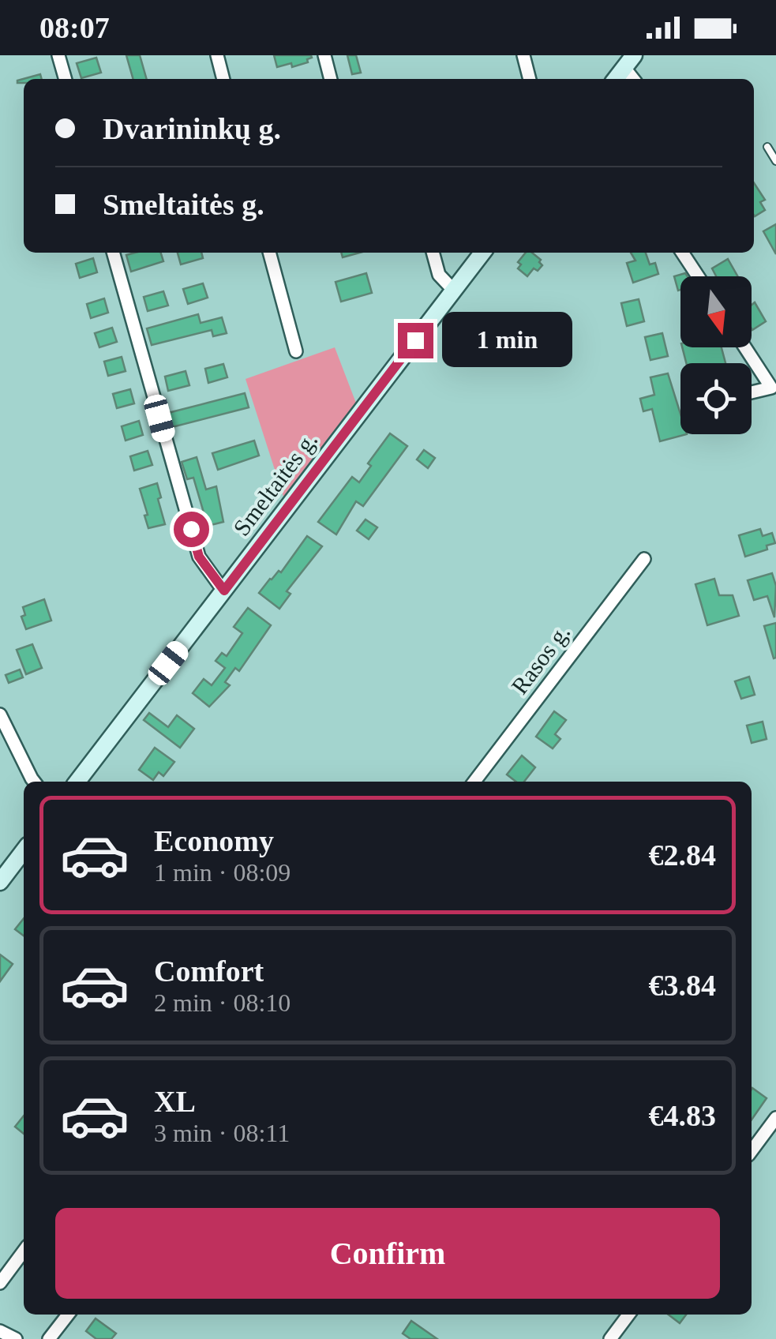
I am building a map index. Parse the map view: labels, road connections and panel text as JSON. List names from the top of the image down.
{
  "streets": {
    "main road": ["Smeltaitės g."],
    "street": ["Rasos g."]
  },
  "north": "bottom",
  "page": {
    "status": "08:07",
    "banner": ["Dvarininkų g.", "Smeltaitės g."],
    "bubble": "1 min",
    "list": [
      {
        "name": "Economy",
        "note": "1 min · 08:09",
        "value": "€2.84"
      },
      {
        "name": "Comfort",
        "note": "2 min · 08:10",
        "value": "€3.84"
      },
      {
        "name": "XL",
        "note": "3 min · 08:11",
        "value": "€4.83"
      }
    ],
    "buttons": "Confirm"
  }
}
